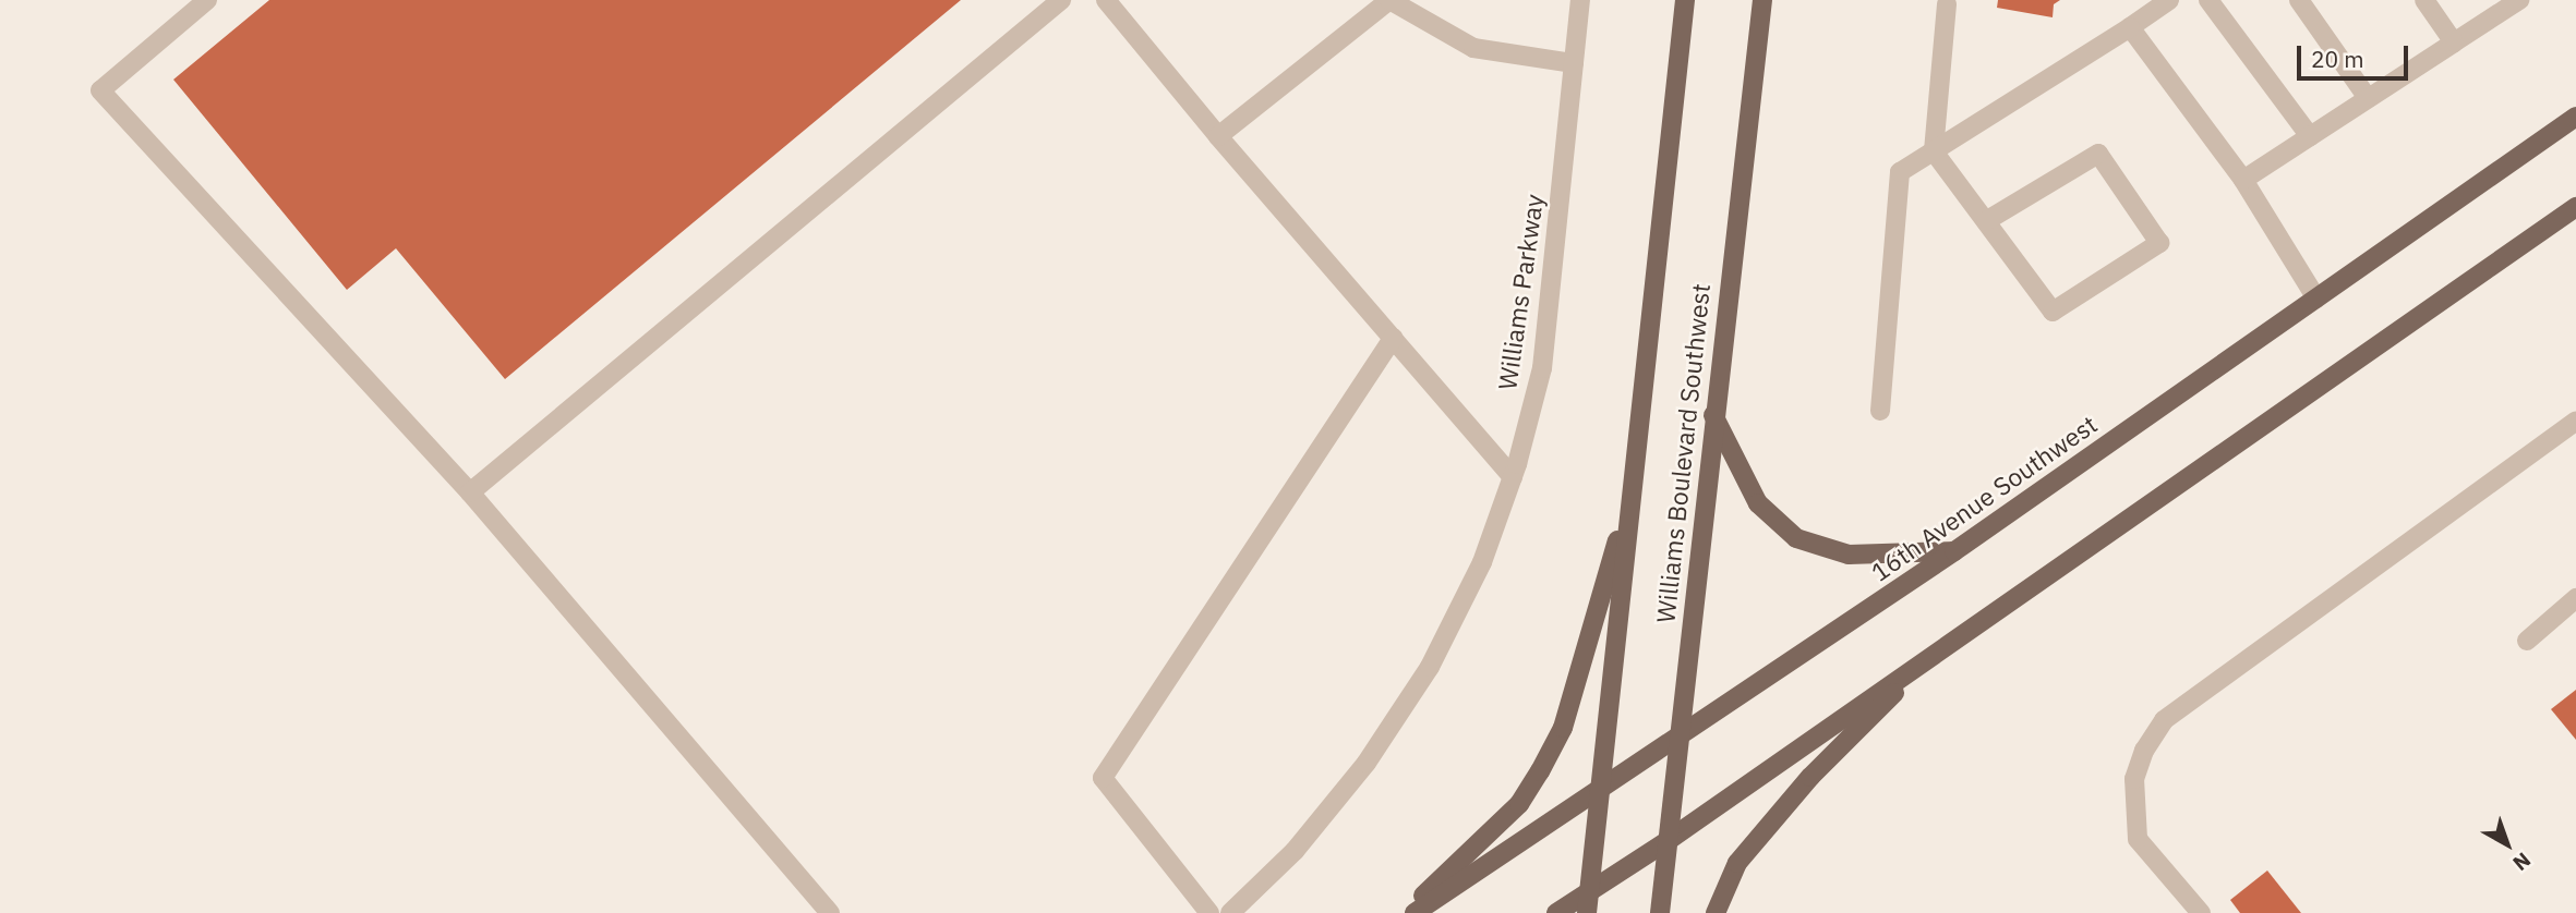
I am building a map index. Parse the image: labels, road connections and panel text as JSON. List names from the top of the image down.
{
  "streets": {
    "main road": ["Williams Boulevard Southwest", "16th Avenue Southwest"],
    "street": ["Williams Parkway"]
  },
  "crossings": [
    ["Williams Boulevard Southwest", "16th Avenue Southwest"]
  ],
  "scale_bar": "20 m",
  "north": "bottom right"
}
